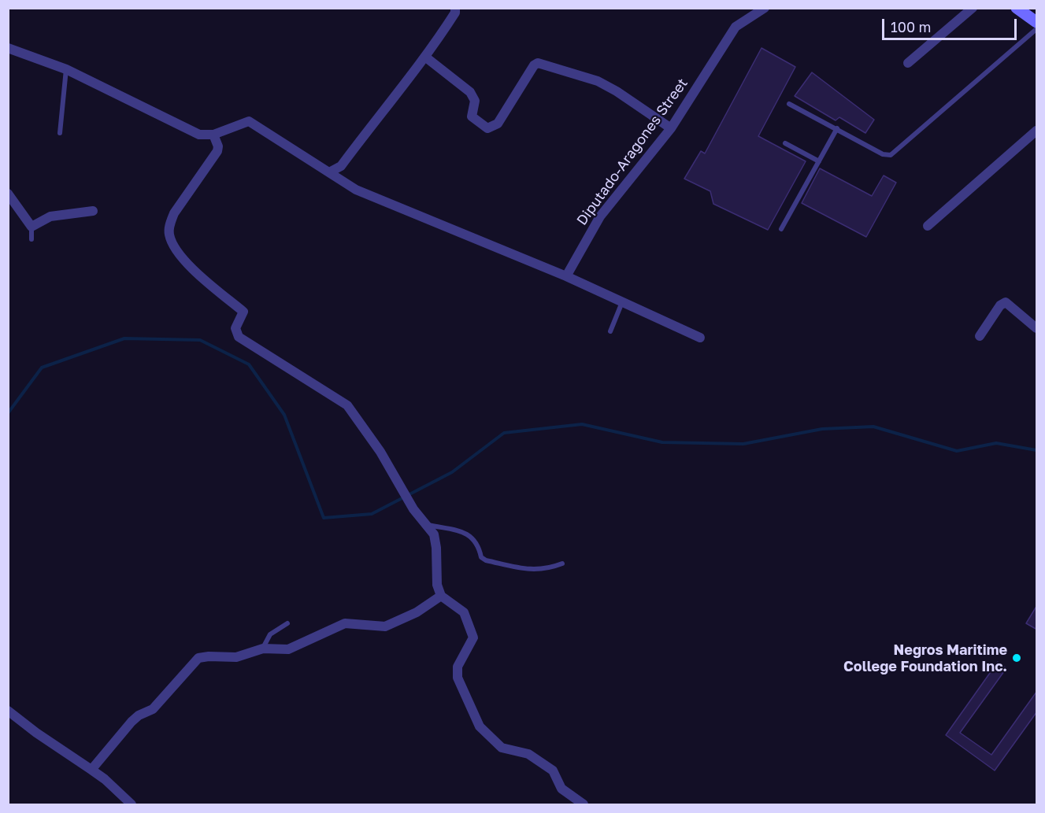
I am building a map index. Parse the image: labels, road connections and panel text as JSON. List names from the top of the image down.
{
  "streets": {
    "street": ["Diputado-Aragones Street"]
  },
  "places": ["Negros Maritime College Foundation Inc."],
  "scale_bar": "100 m"
}
